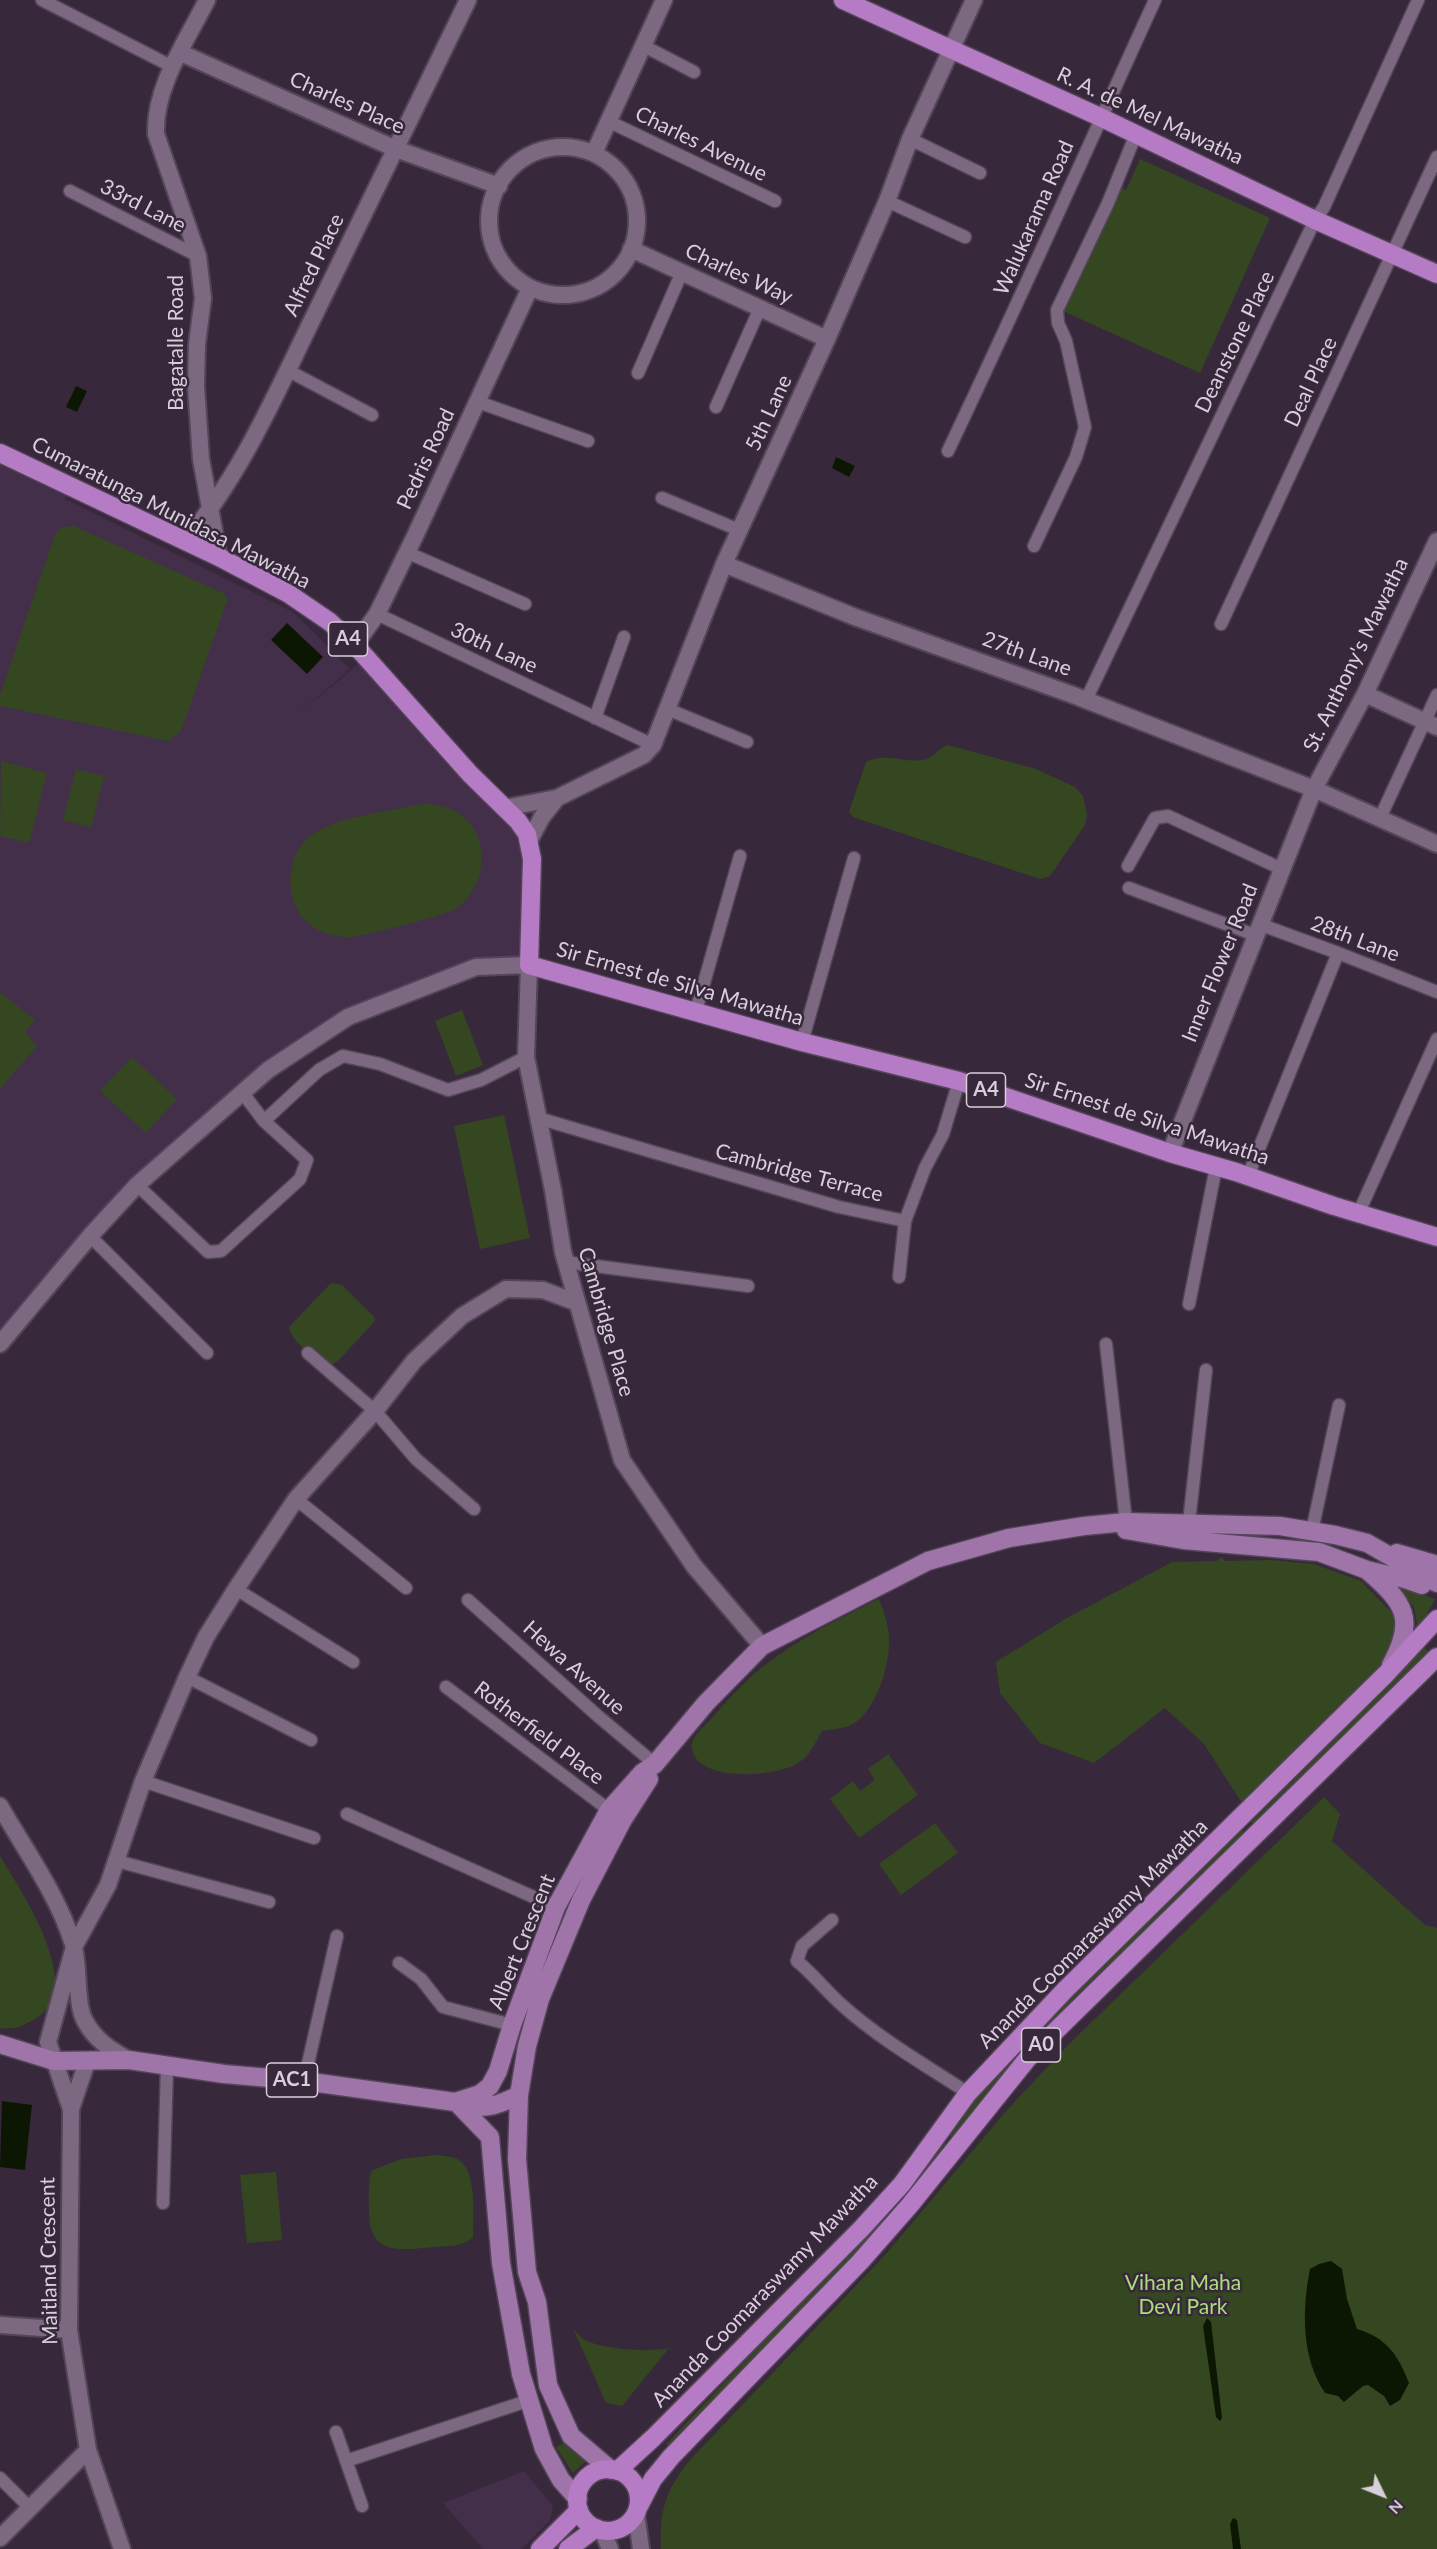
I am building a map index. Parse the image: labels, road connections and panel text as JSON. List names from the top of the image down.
{
  "streets": {
    "highway": [
      "R. A. de Mel Mawatha",
      "Cumaratunga Munidasa Mawatha",
      "A4",
      "Sir Ernest de Silva Mawatha",
      "Ananda Coomaraswamy Mawatha",
      "A0"
    ],
    "main road": [
      "Charles Place",
      "Alfred Place",
      "Charles Way",
      "Bagatalle Road",
      "5th Lane",
      "Pedris Road",
      "27th Lane",
      "St. Anthony's Mawatha",
      "Inner Flower Road",
      "Cambridge Place",
      "Albert Crescent",
      "AC1",
      "Maitland Crescent"
    ],
    "street": [
      "Charles Avenue",
      "33rd Lane",
      "Walukarama Road",
      "Deanstone Place",
      "Deal Place",
      "30th Lane",
      "28th Lane",
      "Cambridge Terrace",
      "Hewa Avenue",
      "Rotherfield Place"
    ]
  },
  "crossings": [
    ["Charles Place", "Alfred Place"],
    ["Charles Place", "Charles Way"],
    ["Charles Place", "Bagatalle Road"],
    ["Charles Place", "Pedris Road"],
    ["R. A. de Mel Mawatha", "Walukarama Road"],
    ["R. A. de Mel Mawatha", "Deanstone Place"],
    ["R. A. de Mel Mawatha", "Deal Place"],
    ["R. A. de Mel Mawatha", "5th Lane"],
    ["33rd Lane", "Bagatalle Road"],
    ["Alfred Place", "Bagatalle Road"],
    ["Alfred Place", "Cumaratunga Munidasa Mawatha"],
    ["Charles Way", "5th Lane"],
    ["Charles Way", "Pedris Road"],
    ["Deanstone Place", "27th Lane"],
    ["Bagatalle Road", "Cumaratunga Munidasa Mawatha"],
    ["5th Lane", "30th Lane"],
    ["5th Lane", "27th Lane"],
    ["Pedris Road", "Cumaratunga Munidasa Mawatha"],
    ["Pedris Road", "30th Lane"],
    ["Cumaratunga Munidasa Mawatha", "Sir Ernest de Silva Mawatha"],
    ["Cumaratunga Munidasa Mawatha", "Cambridge Place"],
    ["27th Lane", "St. Anthony's Mawatha"],
    ["27th Lane", "Inner Flower Road"],
    ["St. Anthony's Mawatha", "Inner Flower Road"],
    ["28th Lane", "Inner Flower Road"],
    ["Inner Flower Road", "Sir Ernest de Silva Mawatha"],
    ["Sir Ernest de Silva Mawatha", "Cambridge Terrace"],
    ["Sir Ernest de Silva Mawatha", "Cambridge Place"],
    ["Cambridge Terrace", "Cambridge Place"],
    ["Cambridge Place", "Albert Crescent"],
    ["Cambridge Place", "Maitland Crescent"],
    ["Hewa Avenue", "Albert Crescent"],
    ["Rotherfield Place", "Albert Crescent"],
    ["Ananda Coomaraswamy Mawatha", "Albert Crescent"],
    ["Ananda Coomaraswamy Mawatha", "A0"],
    ["Albert Crescent", "A0"],
    ["Albert Crescent", "AC1"],
    ["AC1", "Maitland Crescent"]
  ],
  "parks": ["Vihara Maha Devi Park"],
  "north": "bottom right"
}
